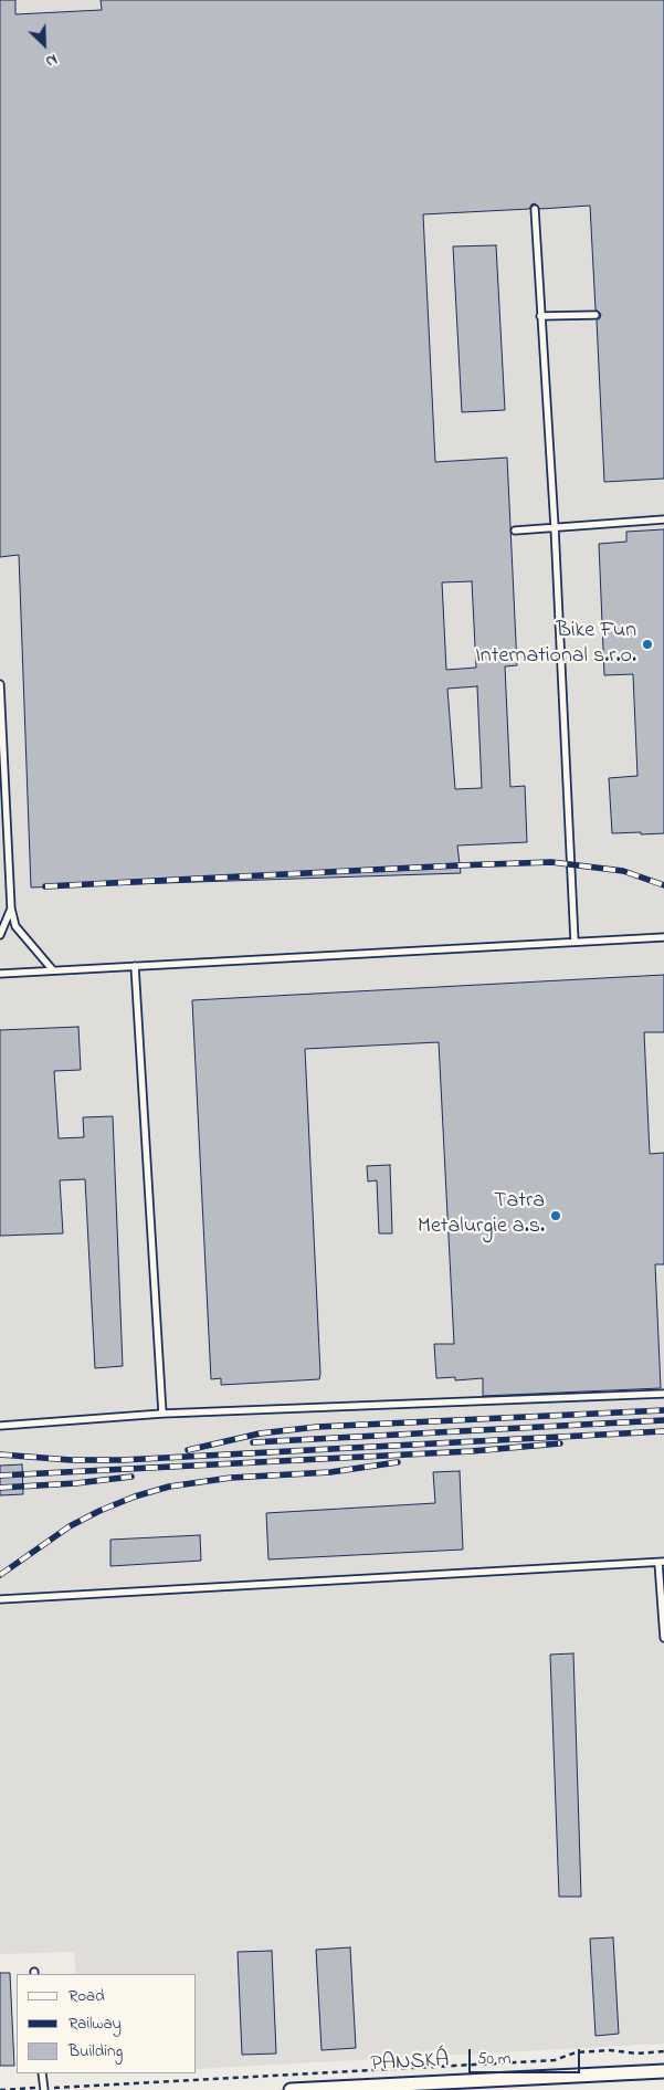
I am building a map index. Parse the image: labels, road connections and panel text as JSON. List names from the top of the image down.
{
  "streets": {
    "street": ["PANSKÁ"]
  },
  "places": ["Bike Fun International s.r.o.", "Tatra Metalurgie a.s."],
  "legend": ["Road", "Railway", "Building"],
  "scale_bar": "50 m",
  "north": "bottom right"
}
